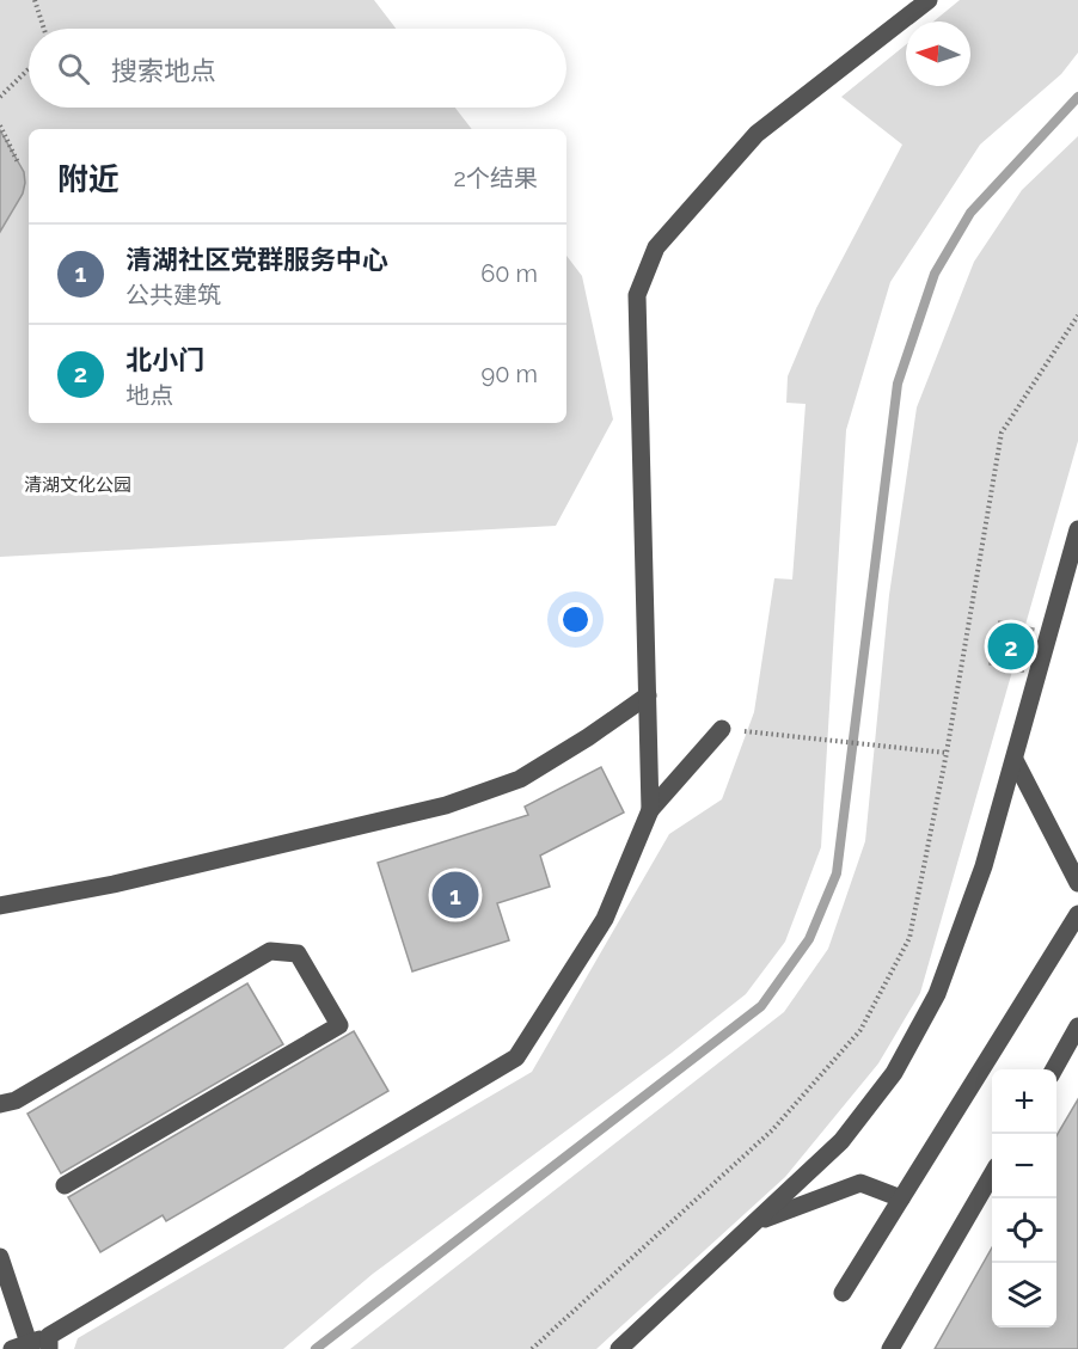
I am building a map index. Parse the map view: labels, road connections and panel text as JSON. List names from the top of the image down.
{
  "parks": ["清湖文化公园"],
  "north": "left",
  "page": {
    "search": "搜索地点",
    "heading": ["附近", "2个结果"],
    "list": [
      {
        "mark": "1",
        "name": "清湖社区党群服务中心",
        "note": "公共建筑",
        "value": "60 m"
      },
      {
        "mark": "2",
        "name": "北小门",
        "note": "地点",
        "value": "90 m"
      }
    ],
    "pins": ["2", "1"],
    "map_buttons": ["+", "−"]
  }
}
